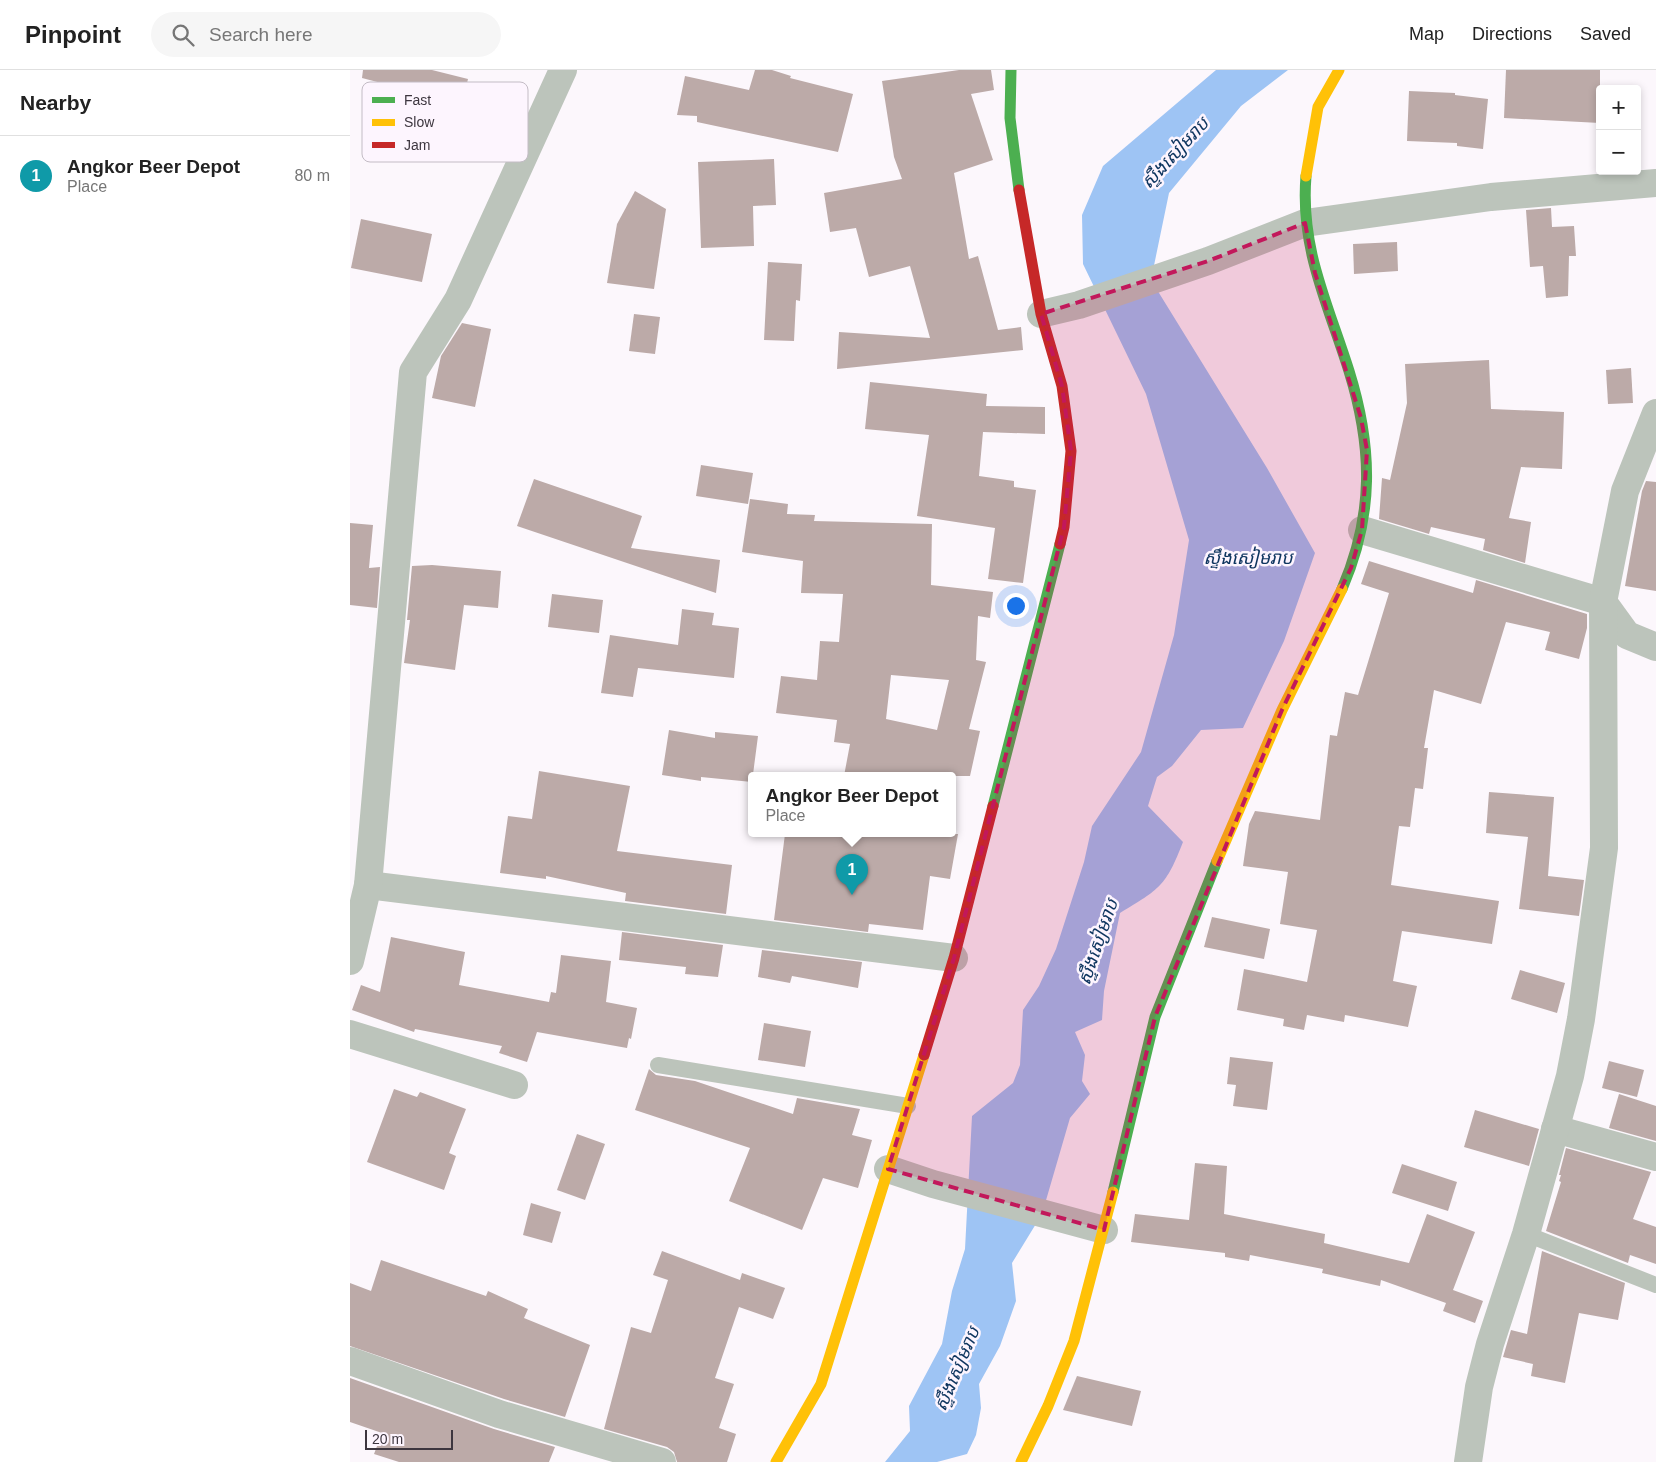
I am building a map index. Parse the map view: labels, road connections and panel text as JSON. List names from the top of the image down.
{
  "water": ["ស្ទឹងសៀមរាប"],
  "legend": ["Fast", "Slow", "Jam"],
  "scale_bar": "20 m",
  "page": {
    "header": "Pinpoint",
    "search": "Search here",
    "nav": ["Map", "Directions", "Saved"],
    "heading": "Nearby",
    "map_buttons": ["+", "−"],
    "list": [
      {
        "mark": "1",
        "name": "Angkor Beer Depot",
        "note": "Place",
        "value": "80 m"
      }
    ],
    "popup": ["Angkor Beer Depot", "Place"],
    "pins": "1",
    "scale": "20 m"
  }
}
